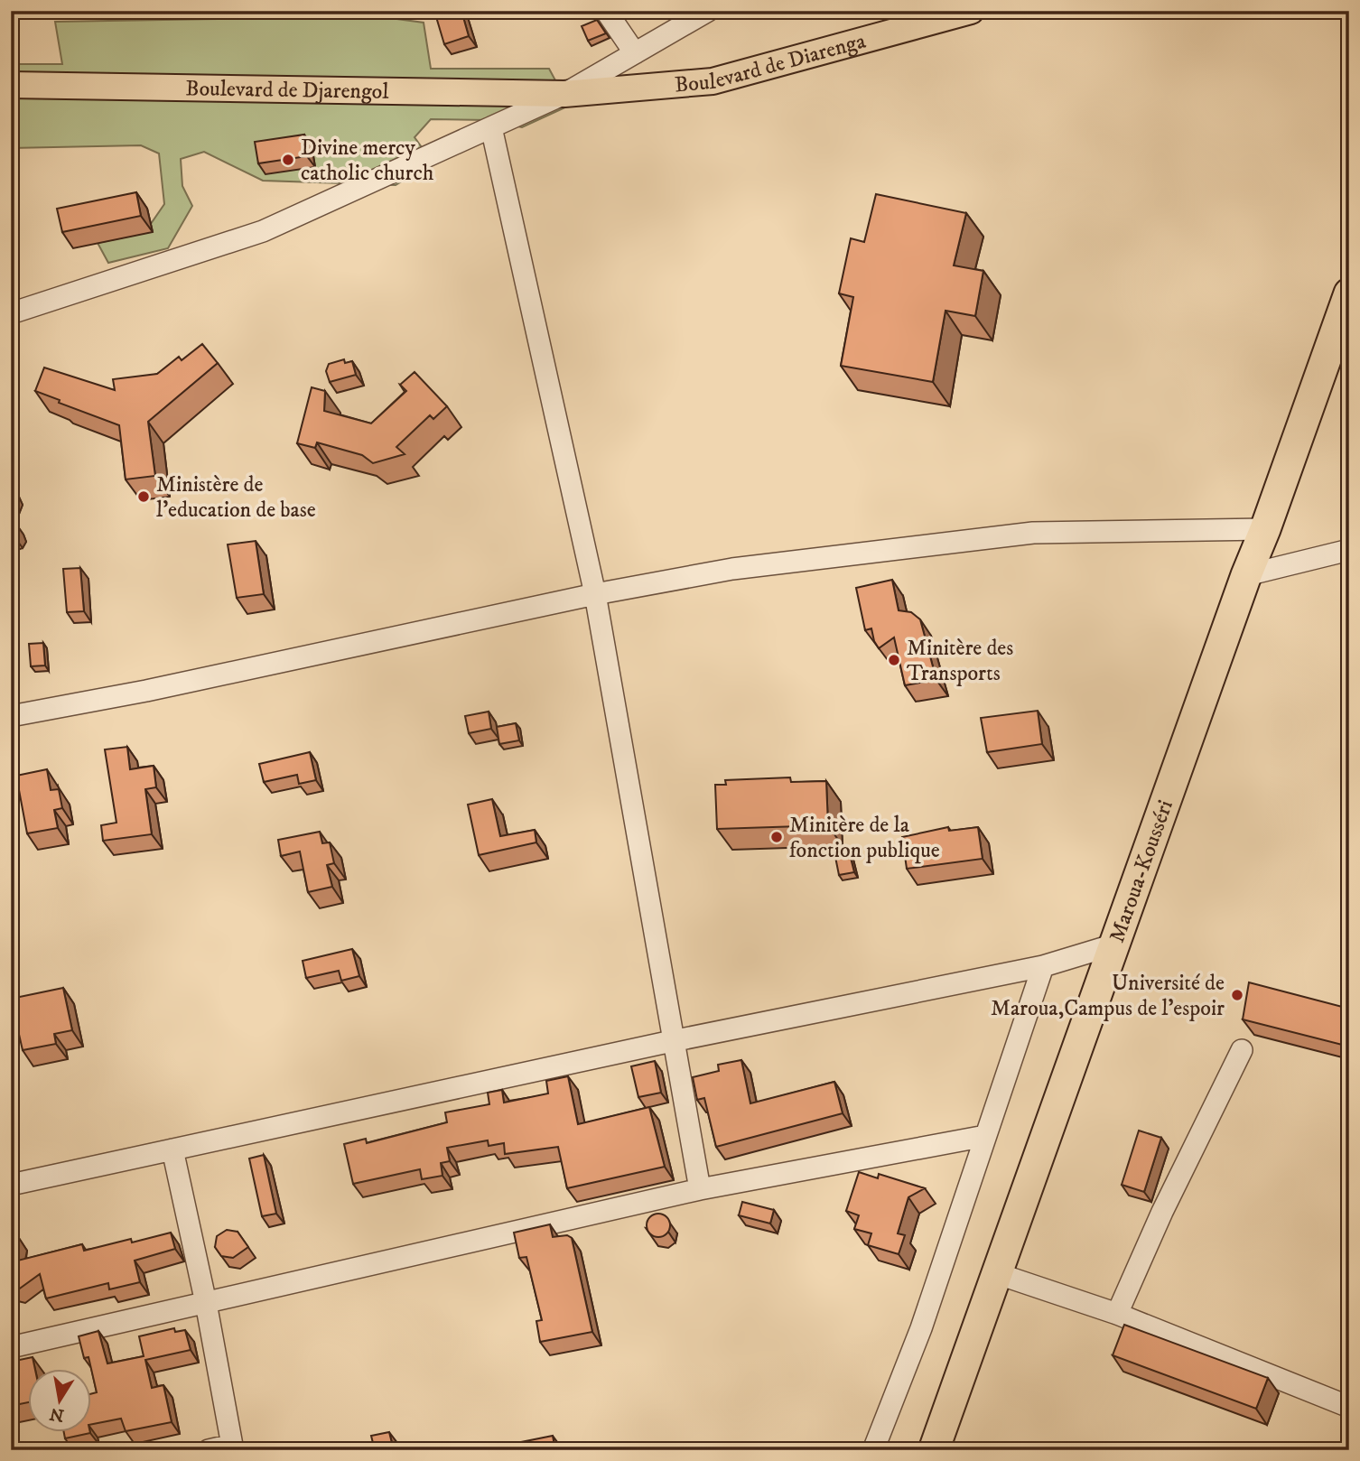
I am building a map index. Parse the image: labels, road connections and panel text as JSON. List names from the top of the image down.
{
  "streets": {
    "highway": ["Maroua-Kousséri"],
    "main road": ["Boulevard de Diarenga", "Boulevard de Djarengol"]
  },
  "crossings": [
    ["Boulevard de Diarenga", "Boulevard de Djarengol"]
  ],
  "places": [
    "Divine mercy catholic church",
    "Ministère de l'education de base",
    "Minitère des Transports",
    "Minitère de la fonction publique",
    "Université de Maroua,Campus de l'espoir"
  ],
  "north": "bottom"
}
